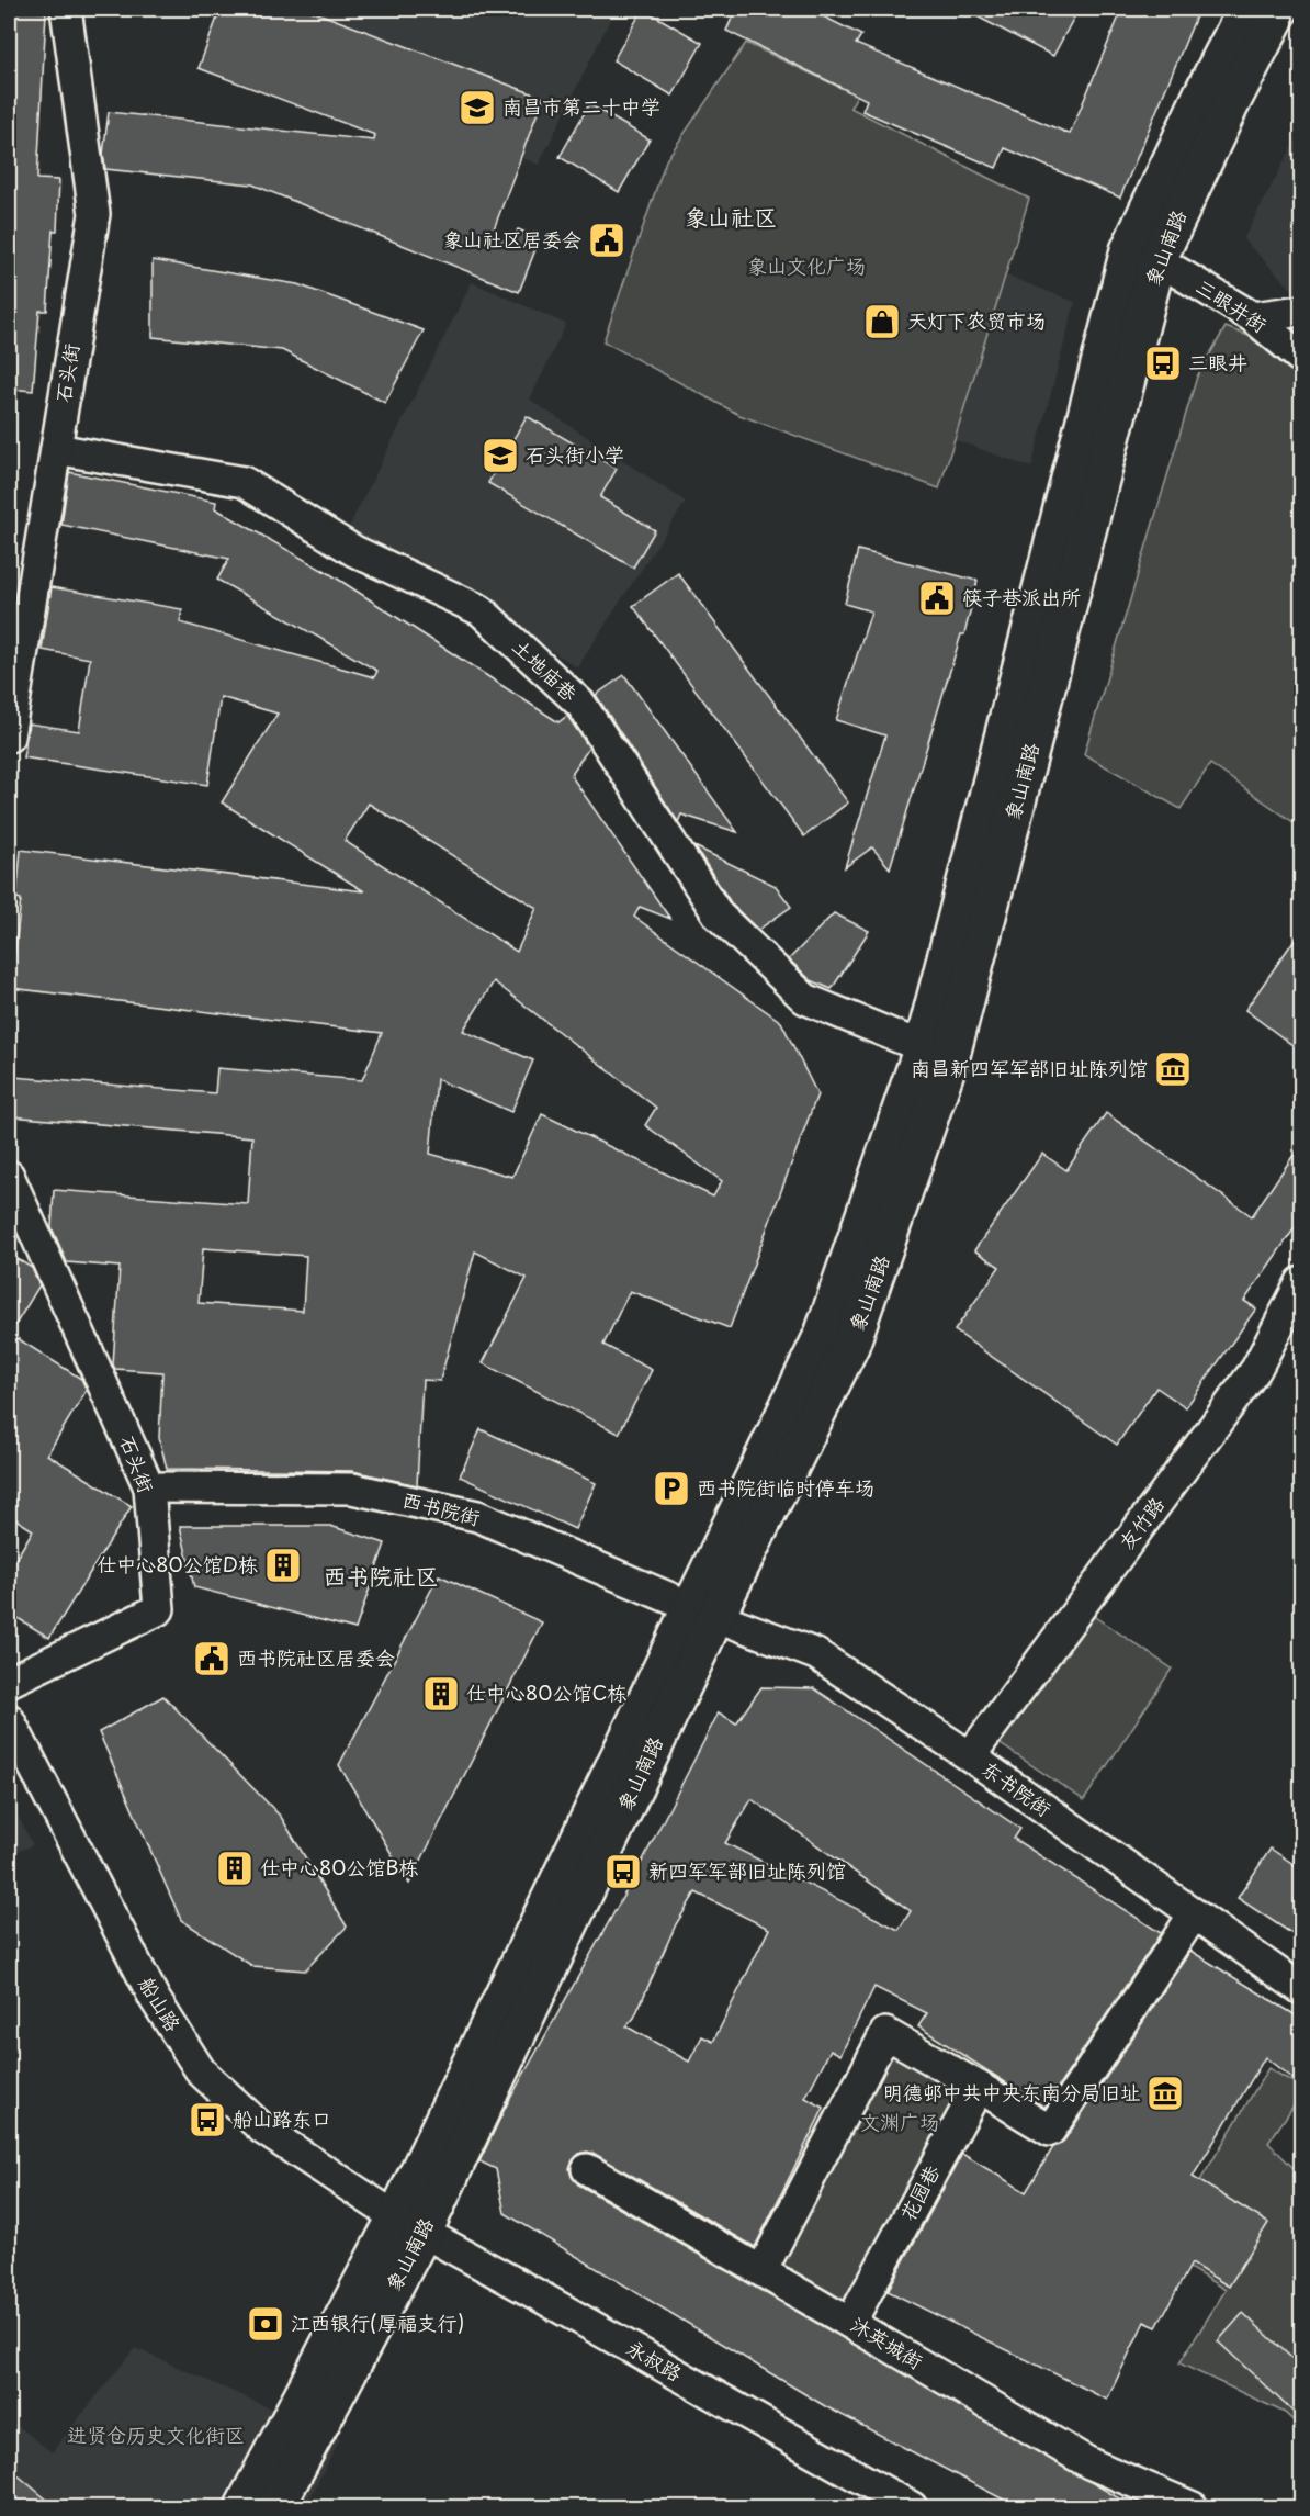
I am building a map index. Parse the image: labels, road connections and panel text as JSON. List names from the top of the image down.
{
  "streets": {
    "main road": ["象山南路"],
    "street": [
      "三眼井街",
      "石头街",
      "土地庙巷",
      "西书院街",
      "友竹路",
      "东书院街",
      "船山路",
      "花园巷",
      "沐英城街",
      "永叔路"
    ]
  },
  "crossings": [
    ["象山南路", "三眼井街"],
    ["象山南路", "土地庙巷"],
    ["象山南路", "西书院街"],
    ["象山南路", "东书院街"],
    ["象山南路", "船山路"],
    ["象山南路", "永叔路"],
    ["石头街", "土地庙巷"],
    ["石头街", "西书院街"],
    ["西书院街", "东书院街"],
    ["友竹路", "东书院街"],
    ["船山路", "永叔路"],
    ["花园巷", "沐英城街"]
  ],
  "districts": ["象山社区", "西书院社区"],
  "parks": ["象山文化广场", "文渊广场", "进贤仓历史文化街区"],
  "places": {
    "school or university": ["南昌市第二十中学", "石头街小学"],
    "public building": ["象山社区居委会", "筷子巷派出所", "西书院社区居委会"],
    "shop": ["天灯下农贸市场"],
    "bus stop": ["三眼井", "新四军军部旧址陈列馆", "船山路东口"],
    "museum": ["南昌新四军军部旧址陈列馆", "明德邨中共中央东南分局旧址"],
    "parking": ["西书院街临时停车场"],
    "building": ["仕中心80公馆D栋", "仕中心80公馆C栋", "仕中心80公馆B栋"],
    "bank": ["江西银行(厚福支行)"]
  }
}
